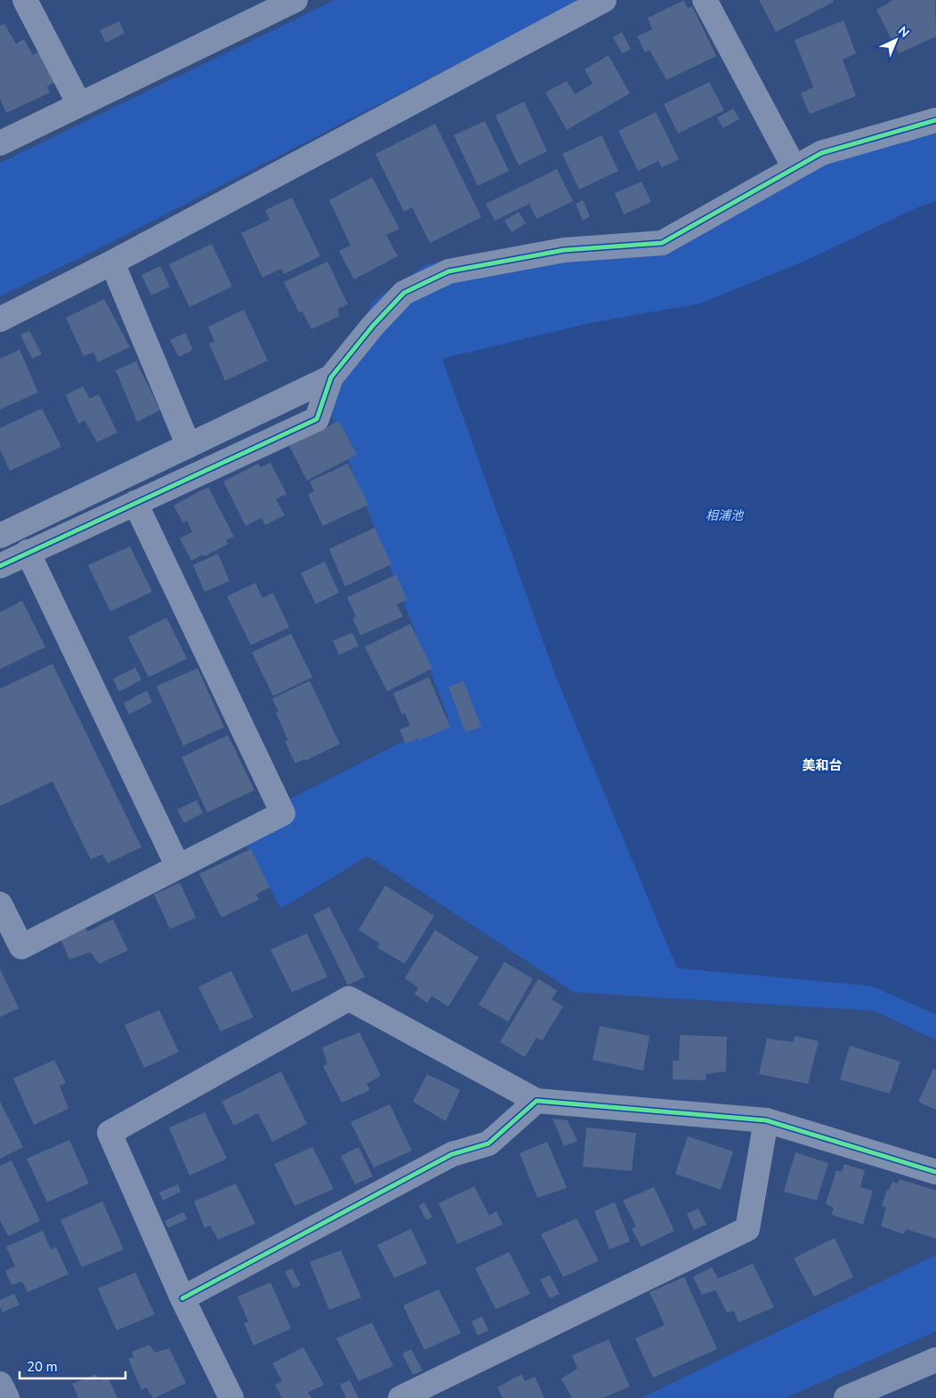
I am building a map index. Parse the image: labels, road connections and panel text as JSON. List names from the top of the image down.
{
  "districts": ["美和台"],
  "water": ["相浦池"],
  "scale_bar": "20 m",
  "north": "top right"
}
